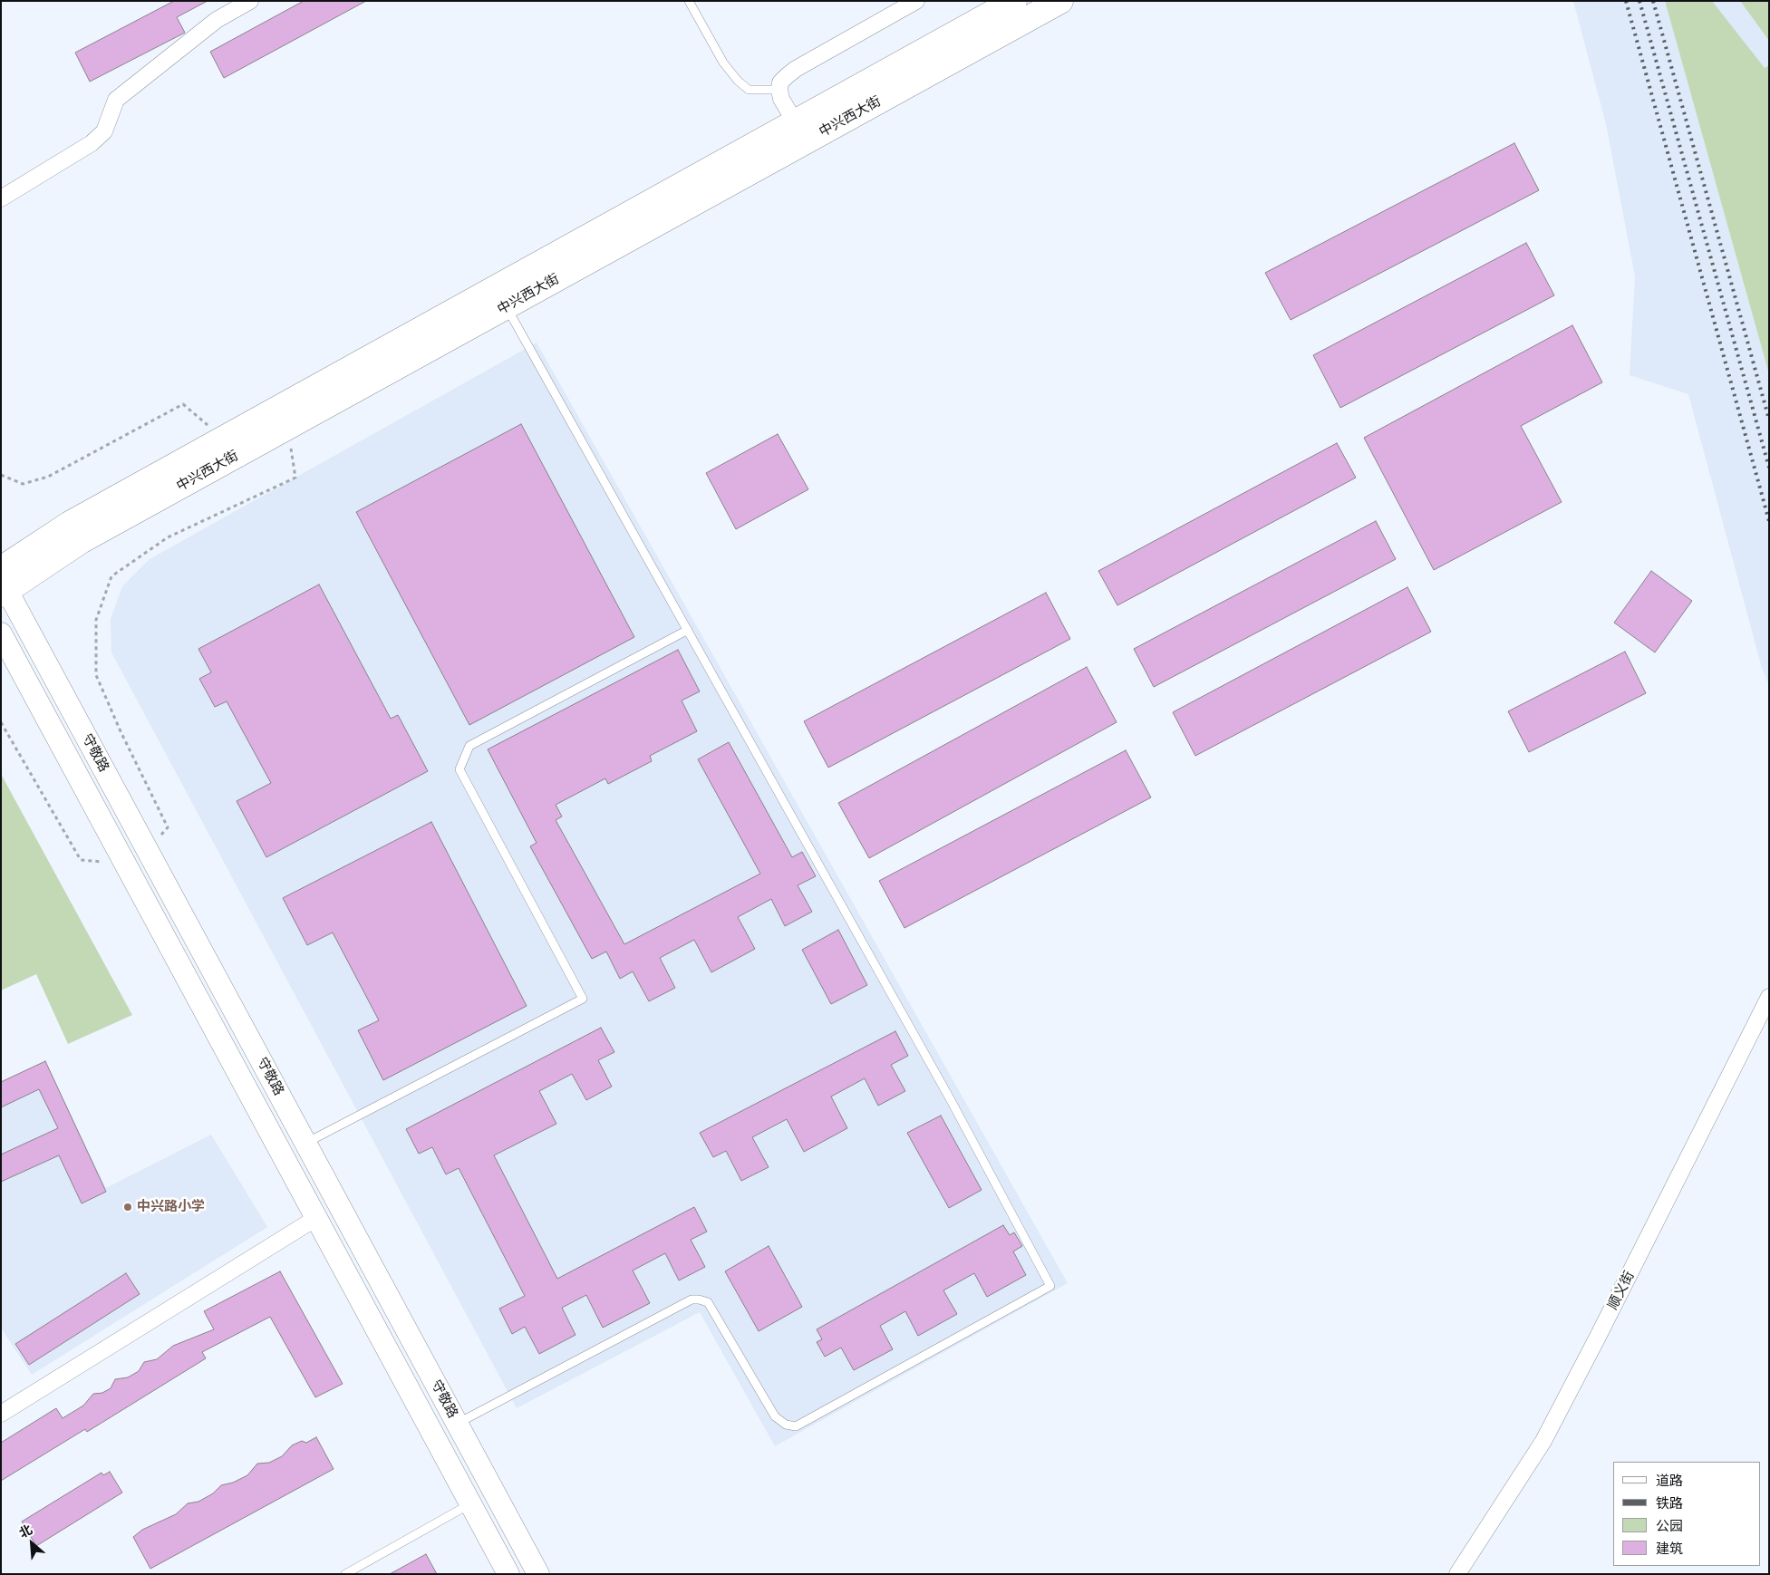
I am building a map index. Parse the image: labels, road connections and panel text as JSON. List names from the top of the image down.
{
  "streets": {
    "main road": ["中兴西大街", "守敬路"],
    "street": ["顺义街"]
  },
  "crossings": [
    ["中兴西大街", "守敬路"]
  ],
  "places": ["中兴路小学"],
  "legend": [
    "道路",
    "铁路",
    "公园",
    "建筑"
  ],
  "north": "top left"
}
